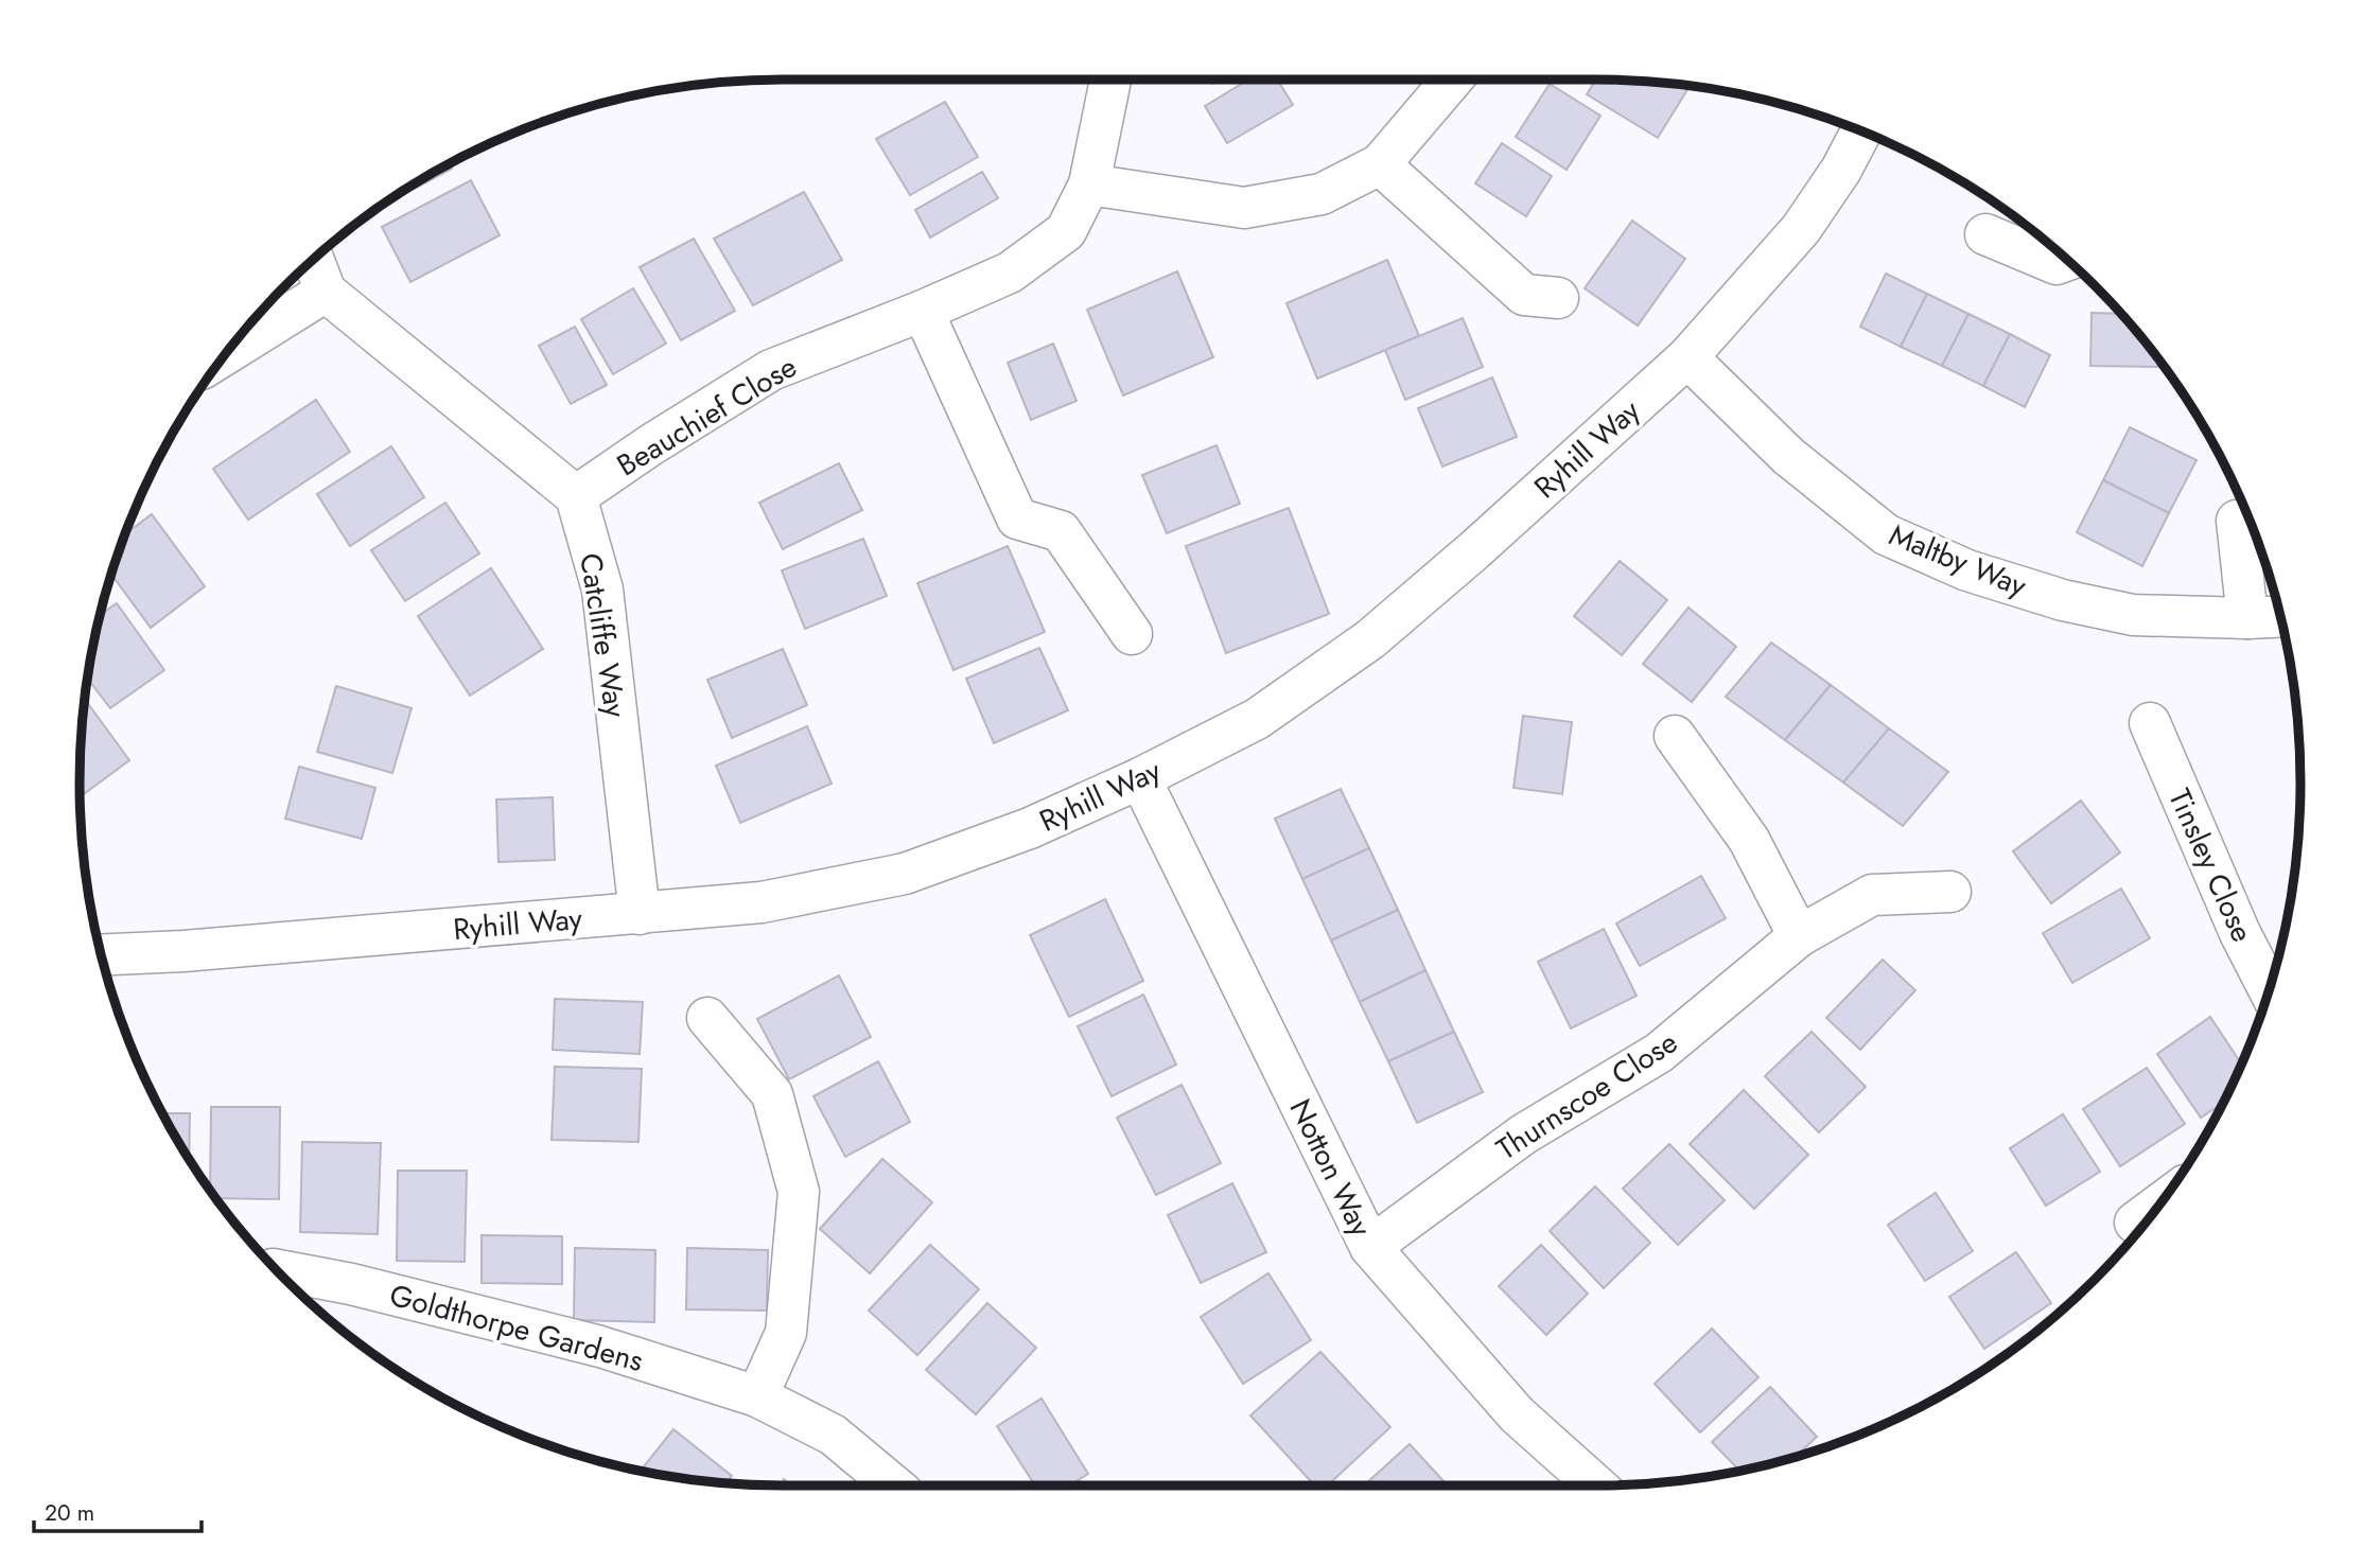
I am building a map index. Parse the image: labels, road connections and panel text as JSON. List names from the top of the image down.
{
  "streets": {
    "street": [
      "Beauchief Close",
      "Ryhill Way",
      "Maltby Way",
      "Catcliffe Way",
      "Tinsley Close",
      "Thurnscoe Close",
      "Notton Way",
      "Goldthorpe Gardens"
    ]
  },
  "crossings": [
    ["Beauchief Close", "Catcliffe Way"],
    ["Ryhill Way", "Maltby Way"],
    ["Ryhill Way", "Catcliffe Way"],
    ["Ryhill Way", "Notton Way"],
    ["Thurnscoe Close", "Notton Way"]
  ],
  "scale_bar": "20 m"
}
